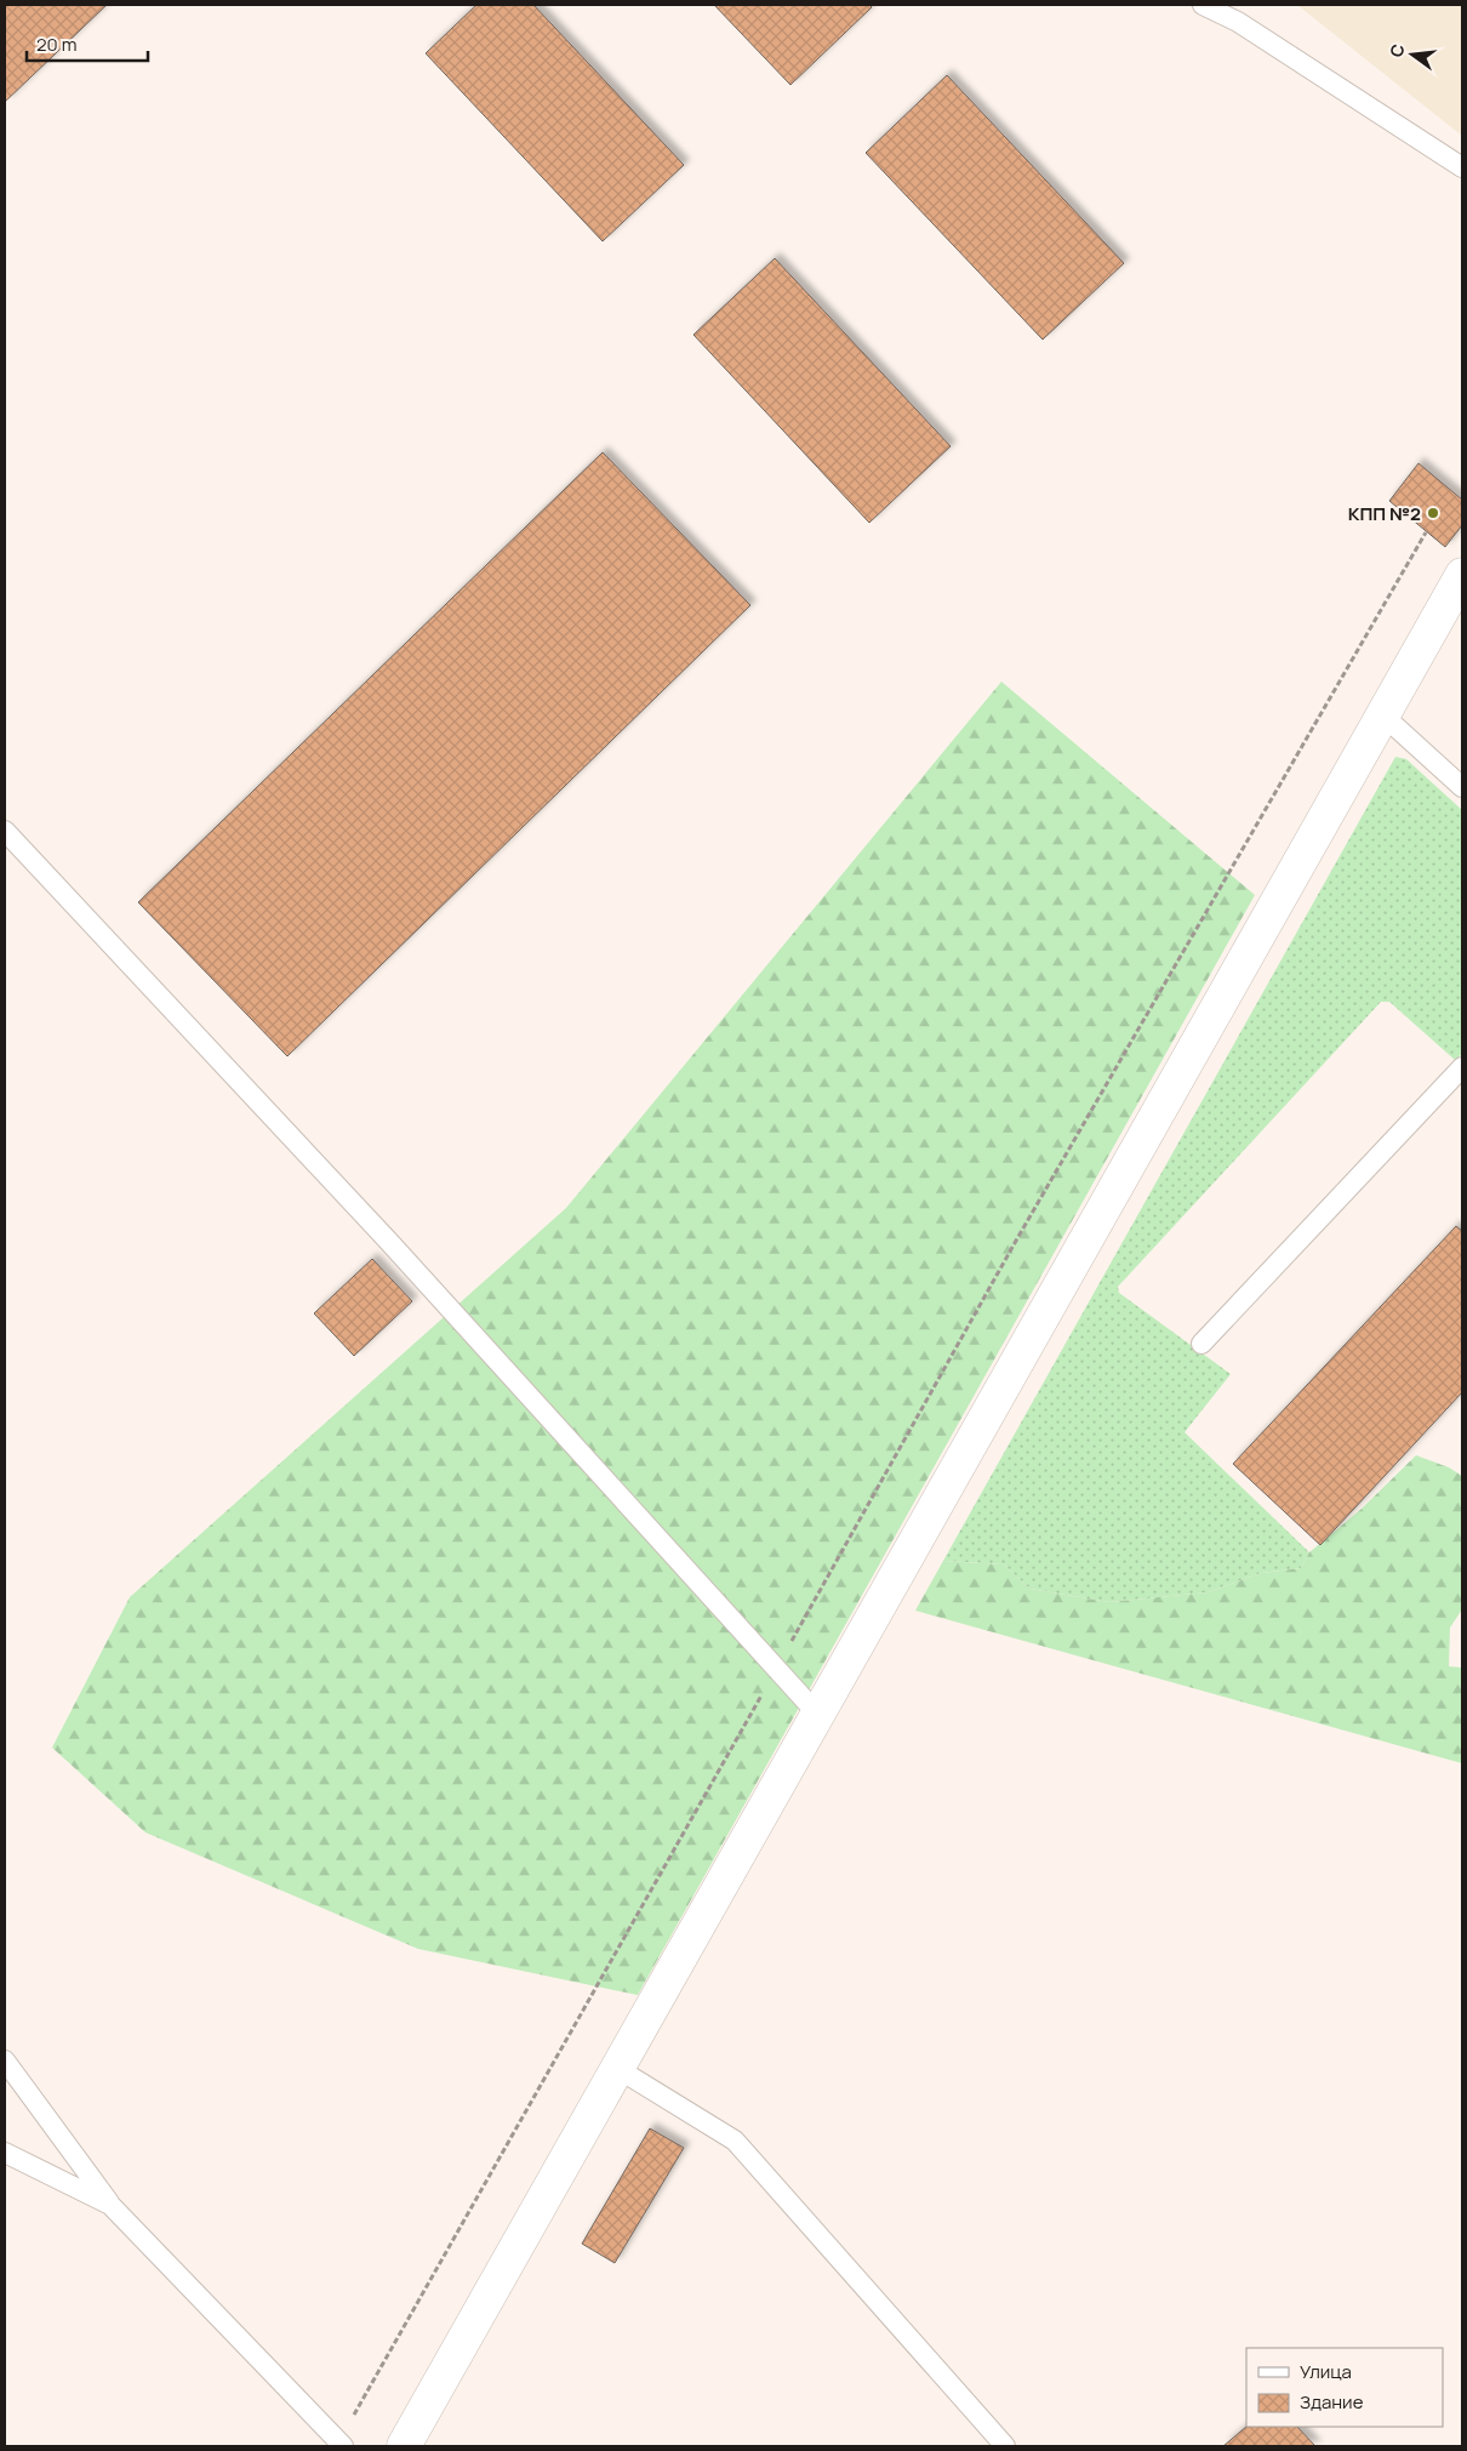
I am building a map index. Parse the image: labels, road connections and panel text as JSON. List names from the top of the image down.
{
  "places": ["КПП №2"],
  "legend": ["Улица", "Здание"],
  "scale_bar": "20 m",
  "north": "left"
}
